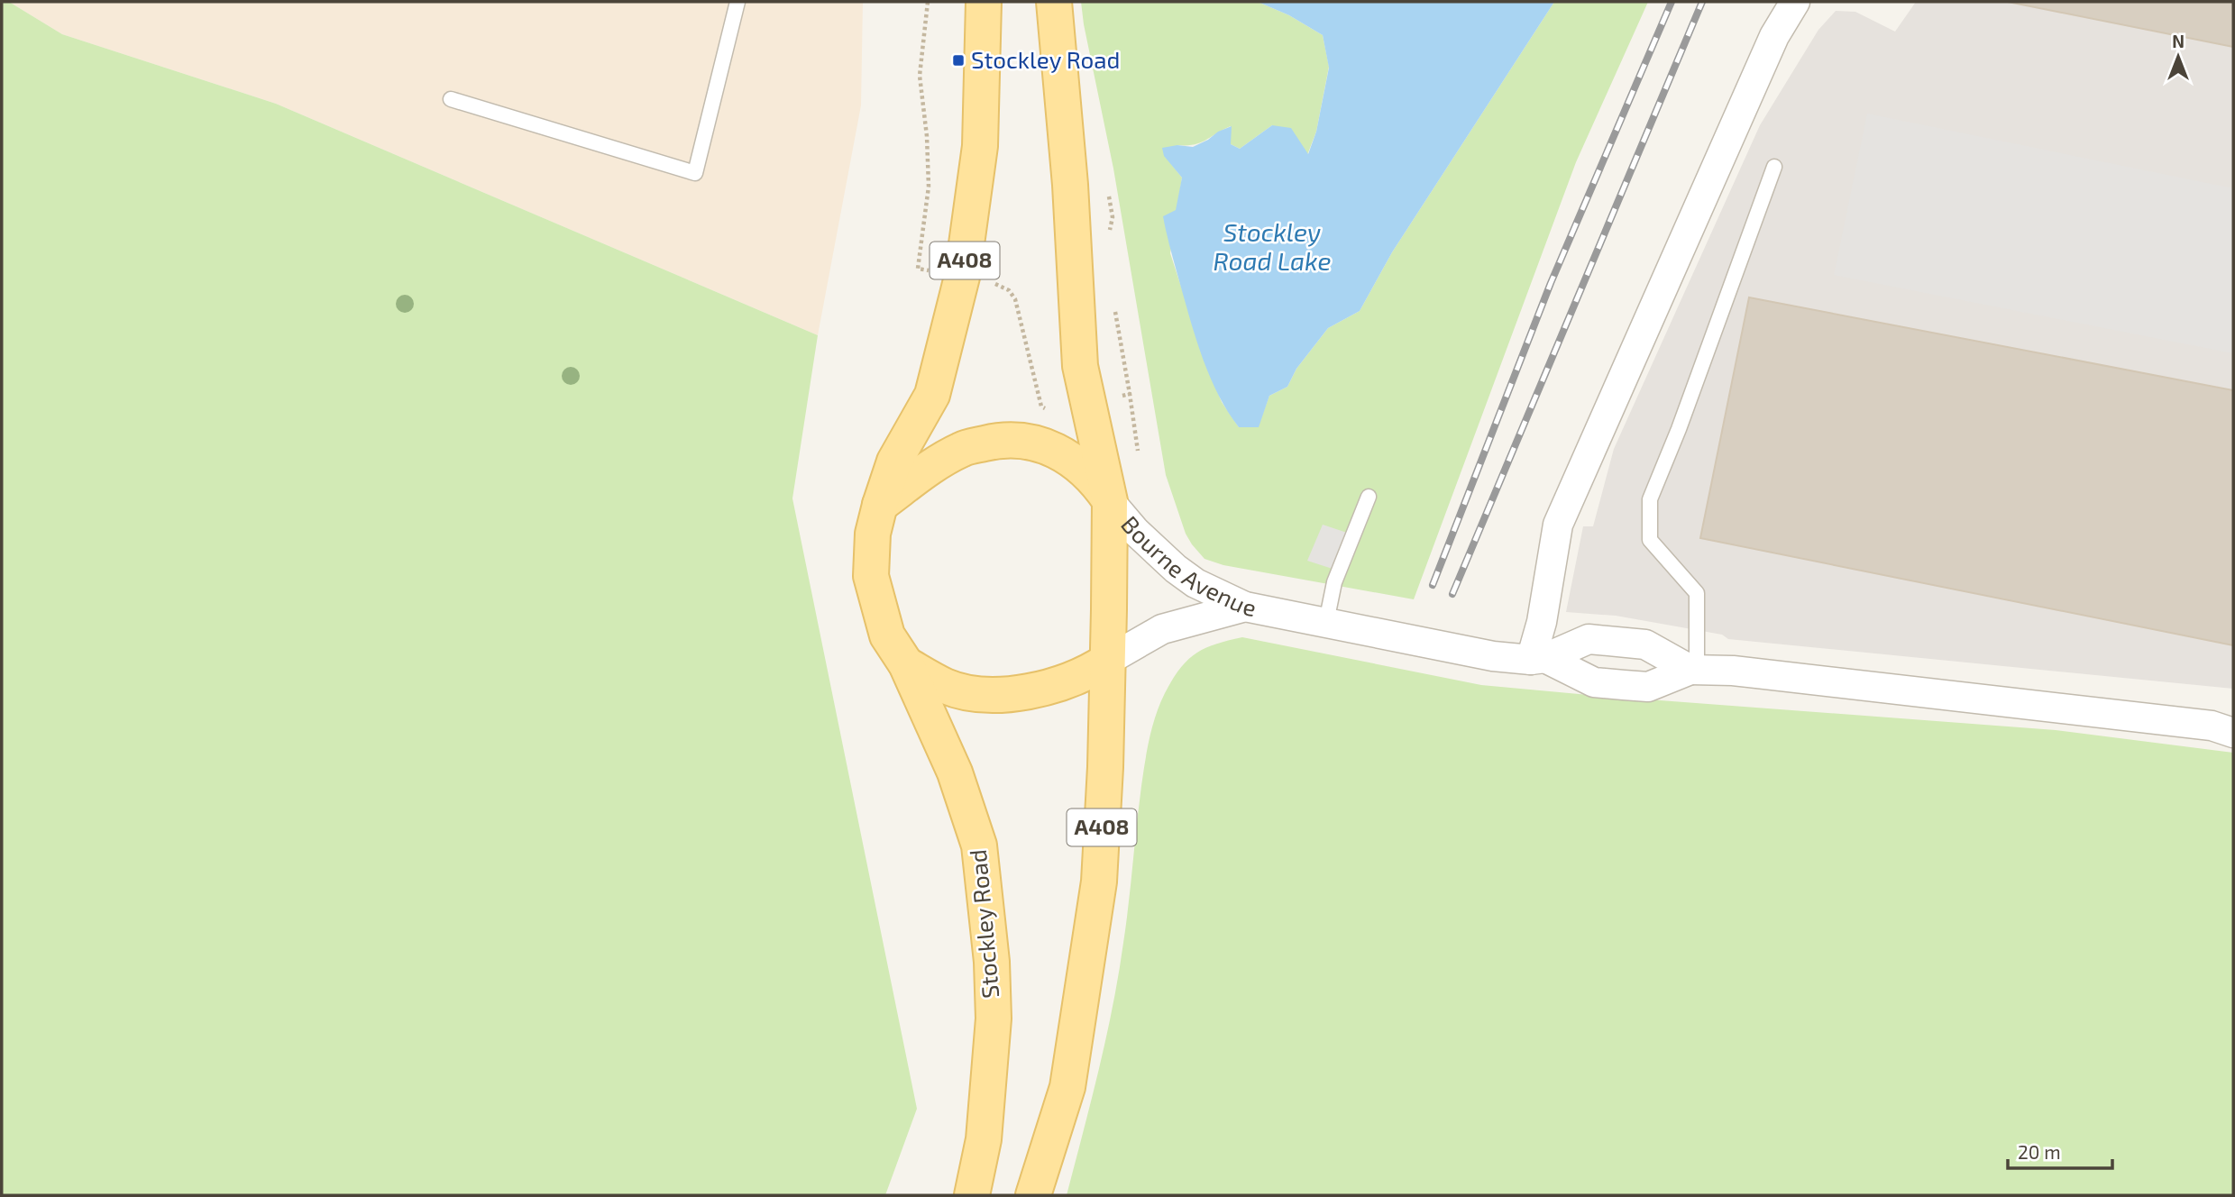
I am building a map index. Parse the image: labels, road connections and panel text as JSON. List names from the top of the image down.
{
  "streets": {
    "main road": ["A408", "Stockley Road"],
    "street": ["Bourne Avenue"]
  },
  "crossings": [
    ["A408", "Bourne Avenue"],
    ["A408", "Stockley Road"],
    ["Bourne Avenue", "Stockley Road"]
  ],
  "water": ["Stockley Road Lake"],
  "places": {
    "transit": ["Stockley Road"]
  },
  "scale_bar": "20 m",
  "north": "top"
}
